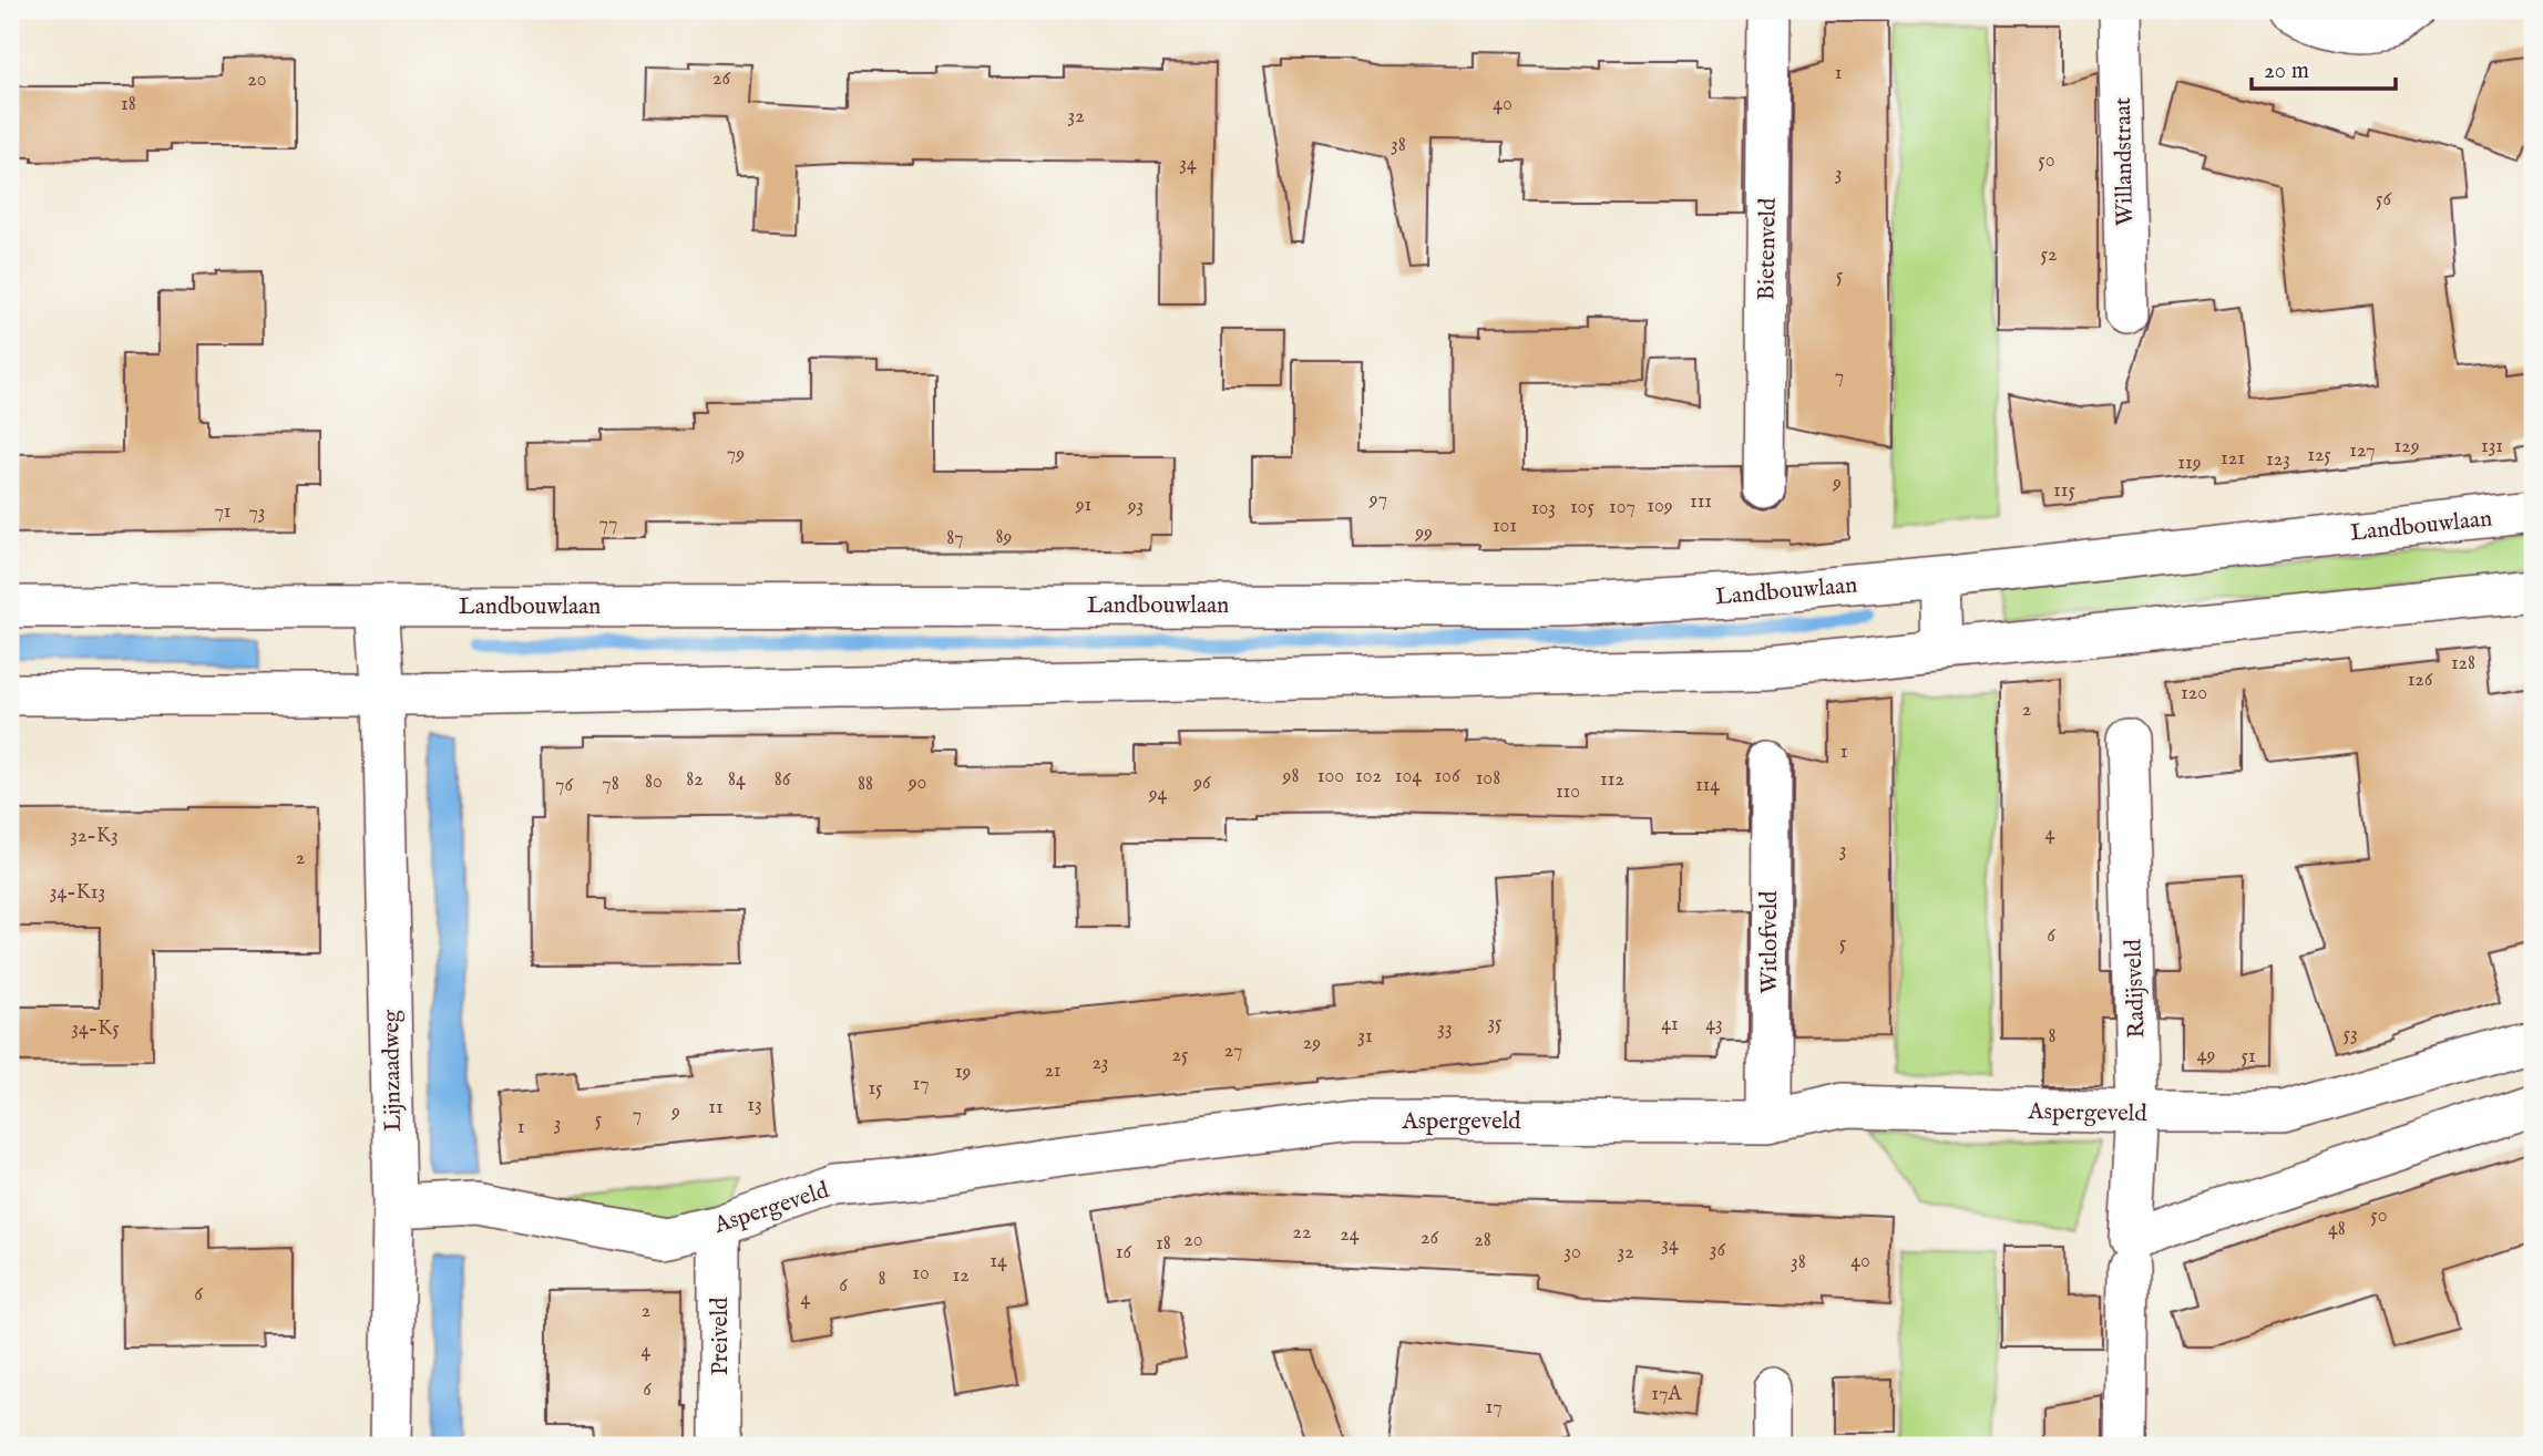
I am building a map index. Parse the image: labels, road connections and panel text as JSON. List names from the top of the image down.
{
  "streets": {
    "street": [
      "Willandstraat",
      "Bietenveld",
      "Landbouwlaan",
      "Witlofveld",
      "Radijsveld",
      "Lijnzaadweg",
      "Aspergeveld",
      "Preiveld"
    ]
  },
  "crossings": [
    ["Witlofveld", "Aspergeveld"],
    ["Radijsveld", "Aspergeveld"],
    ["Lijnzaadweg", "Aspergeveld"],
    ["Aspergeveld", "Preiveld"]
  ],
  "house_numbers": [
    "1",
    "26",
    "20",
    "18",
    "40",
    "32",
    "38",
    "50",
    "34",
    "3",
    "56",
    "52",
    "5",
    "7",
    "129",
    "131",
    "127",
    "79",
    "125",
    "121",
    "123",
    "119",
    "9",
    "115",
    "97",
    "111",
    "91",
    "93",
    "109",
    "105",
    "107",
    "103",
    "71",
    "73",
    "77",
    "101",
    "99",
    "89",
    "87",
    "128",
    "126",
    "120",
    "2",
    "1",
    "98",
    "100",
    "102",
    "104",
    "106",
    "108",
    "82",
    "84",
    "86",
    "112",
    "80",
    "90",
    "96",
    "78",
    "88",
    "76",
    "114",
    "110",
    "94",
    "4",
    "32-K3",
    "3",
    "2",
    "34-K13",
    "6",
    "5",
    "35",
    "41",
    "43",
    "34-K5",
    "33",
    "53",
    "31",
    "8",
    "29",
    "27",
    "25",
    "49",
    "51",
    "23",
    "21",
    "19",
    "17",
    "15",
    "13",
    "11",
    "9",
    "7",
    "5",
    "3",
    "1",
    "50",
    "48",
    "22",
    "24",
    "26",
    "20",
    "28",
    "18",
    "34",
    "36",
    "16",
    "30",
    "32",
    "14",
    "40",
    "38",
    "10",
    "12",
    "8",
    "6",
    "6",
    "4",
    "2",
    "4",
    "6",
    "17A",
    "17"
  ],
  "scale_bar": "20 m"
}
